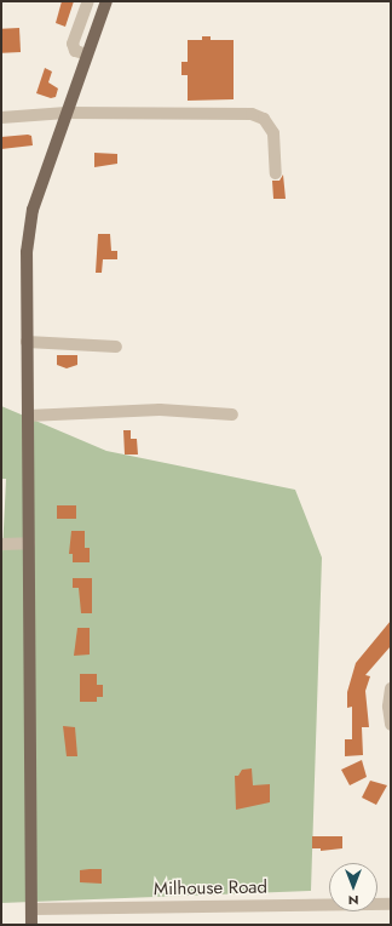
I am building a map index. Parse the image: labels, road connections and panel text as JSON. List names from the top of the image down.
{
  "streets": {
    "street": ["Milhouse Road"]
  },
  "north": "bottom"
}
